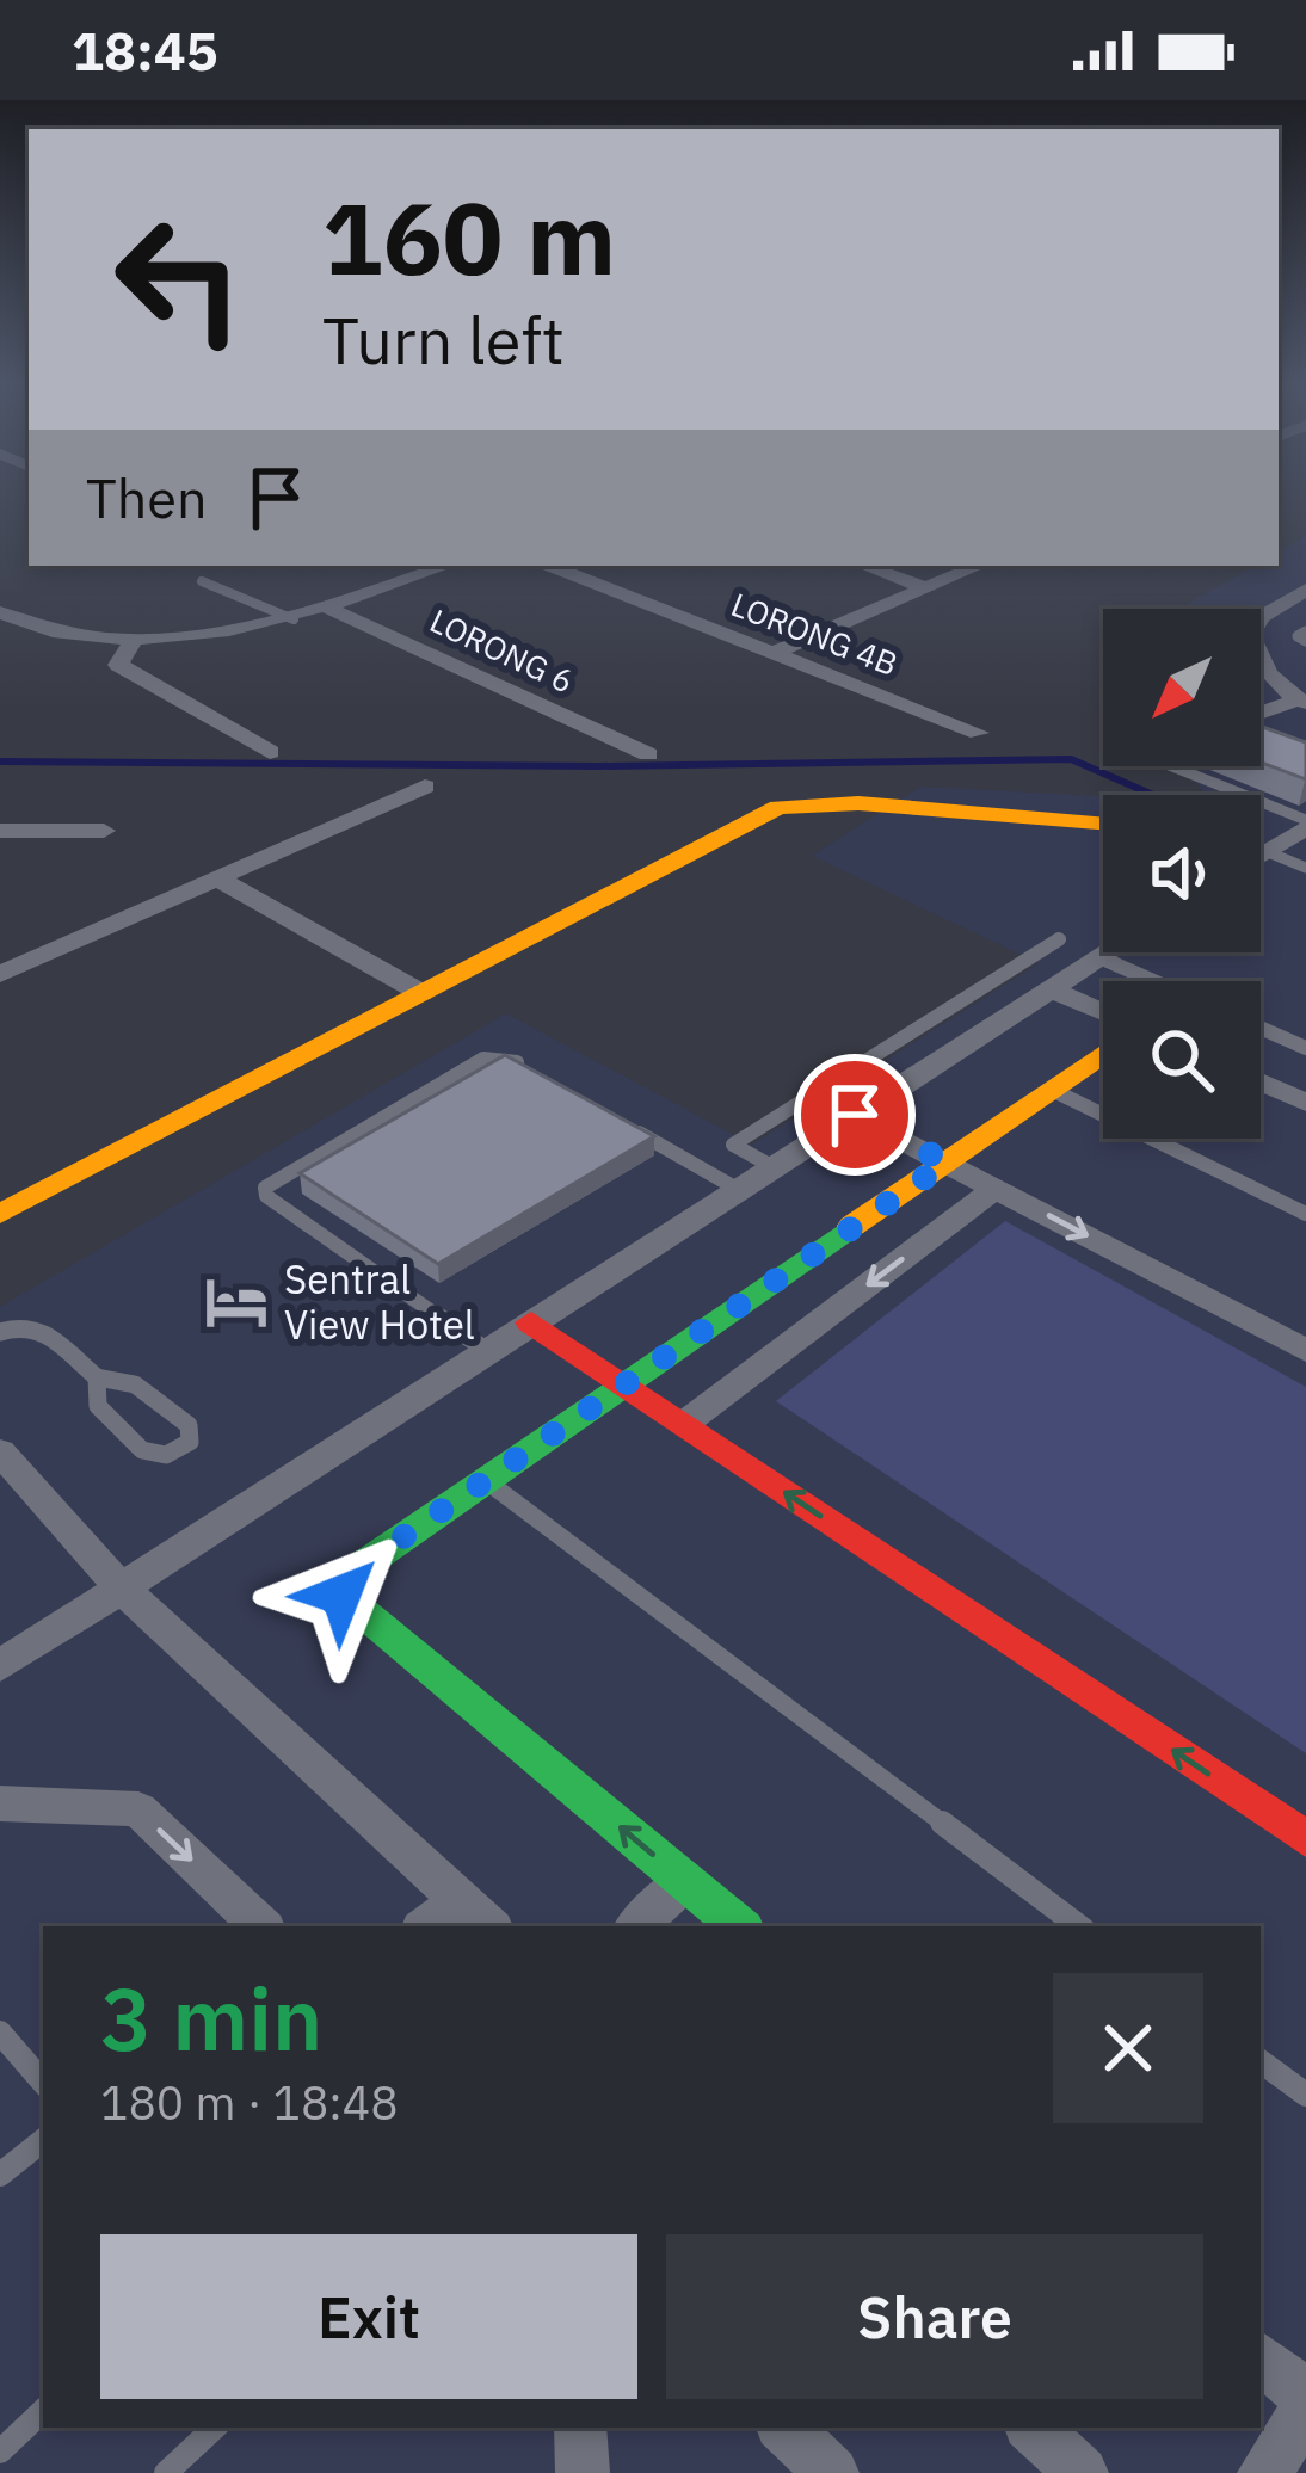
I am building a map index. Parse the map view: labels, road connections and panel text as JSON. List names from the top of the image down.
{
  "streets": {
    "street": ["LORONG 4B", "LORONG 6"]
  },
  "places": {
    "hotel": ["Sentral View Hotel"]
  },
  "north": "bottom left",
  "page": {
    "status": "18:45",
    "turn": ["160 m", "Turn left"],
    "then": "Then",
    "heading": ["3 min", "180 m · 18:48"],
    "buttons": ["Exit", "Share"]
  }
}
